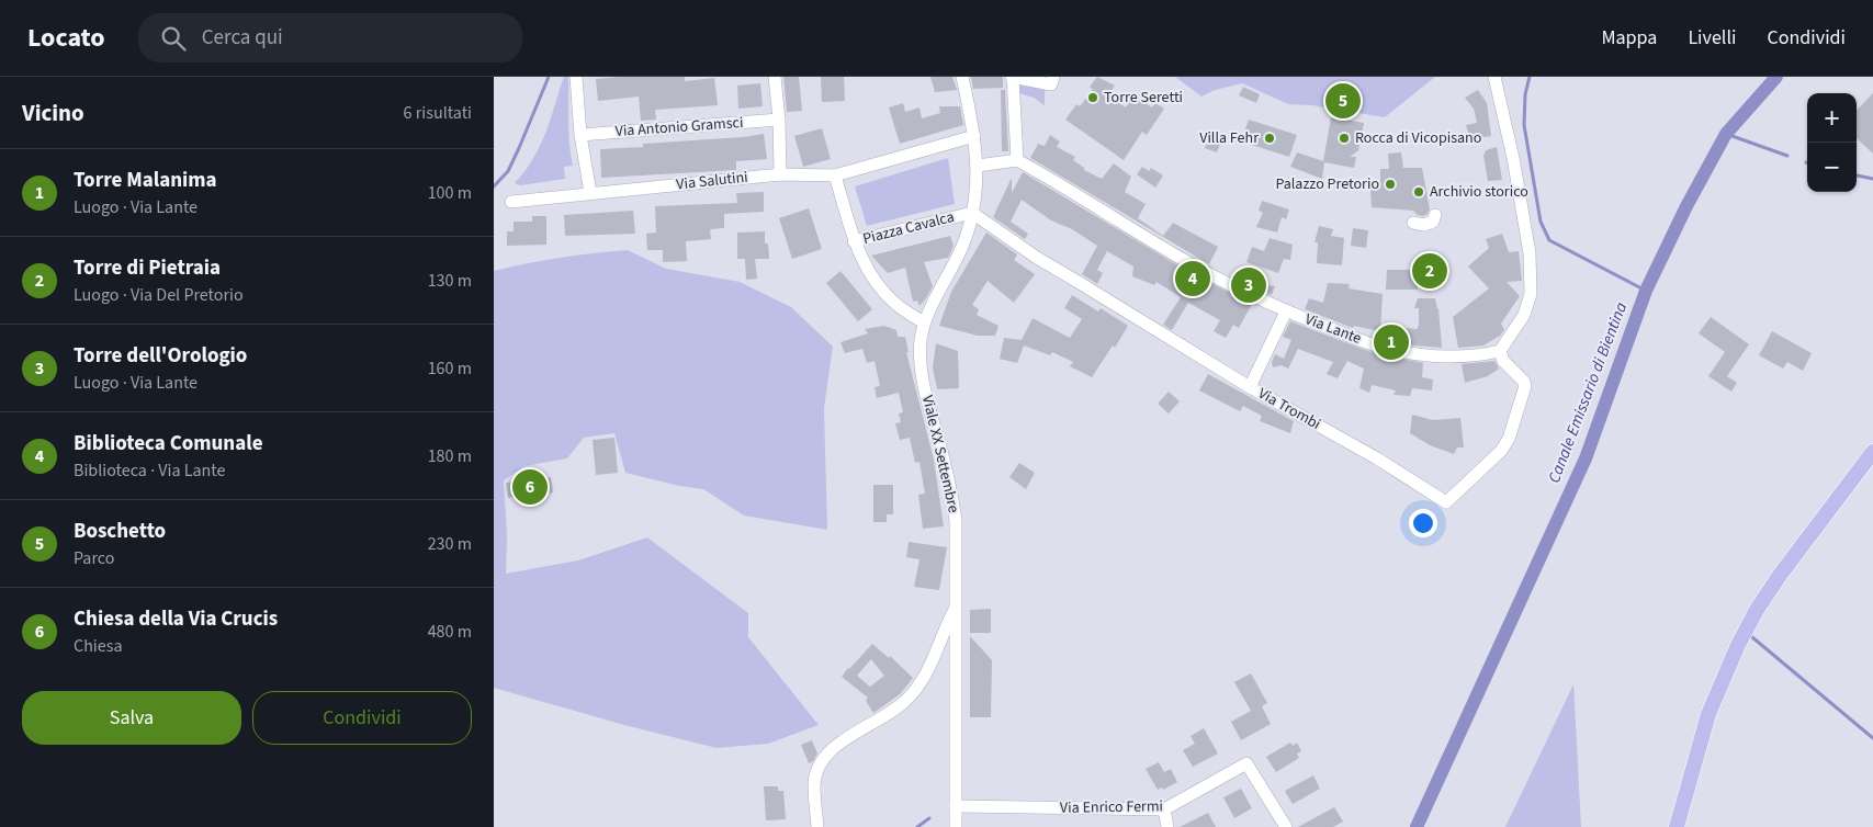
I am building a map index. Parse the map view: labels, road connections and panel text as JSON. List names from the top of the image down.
{
  "streets": {
    "street": [
      "Via Antonio Gramsci",
      "Via Salutini",
      "Piazza Cavalca",
      "Via Lante",
      "Via Trombi",
      "Viale XX Settembre",
      "Via Enrico Fermi"
    ]
  },
  "crossings": [
    ["Via Salutini", "Piazza Cavalca"],
    ["Piazza Cavalca", "Via Trombi"],
    ["Piazza Cavalca", "Viale XX Settembre"],
    ["Via Lante", "Via Trombi"],
    ["Via Trombi", "Viale XX Settembre"],
    ["Viale XX Settembre", "Via Enrico Fermi"]
  ],
  "water": ["Canale Emissario di Bientina"],
  "places": [
    "Torre Seretti",
    "Villa Fehr",
    "Rocca di Vicopisano",
    "Palazzo Pretorio",
    "Archivio storico"
  ],
  "page": {
    "header": "Locato",
    "search": "Cerca qui",
    "nav": ["Mappa", "Livelli", "Condividi"],
    "heading": ["Vicino", "6 risultati"],
    "pins": [
      "5",
      "2",
      "4",
      "3",
      "1",
      "6"
    ],
    "map_buttons": ["+", "−"],
    "list": [
      {
        "mark": "1",
        "name": "Torre Malanima",
        "note": "Luogo · Via Lante",
        "value": "100 m"
      },
      {
        "mark": "2",
        "name": "Torre di Pietraia",
        "note": "Luogo · Via Del Pretorio",
        "value": "130 m"
      },
      {
        "mark": "3",
        "name": "Torre dell'Orologio",
        "note": "Luogo · Via Lante",
        "value": "160 m"
      },
      {
        "mark": "4",
        "name": "Biblioteca Comunale",
        "note": "Biblioteca · Via Lante",
        "value": "180 m"
      },
      {
        "mark": "5",
        "name": "Boschetto",
        "note": "Parco",
        "value": "230 m"
      },
      {
        "mark": "6",
        "name": "Chiesa della Via Crucis",
        "note": "Chiesa",
        "value": "480 m"
      }
    ],
    "buttons": ["Salva", "Condividi"]
  }
}
